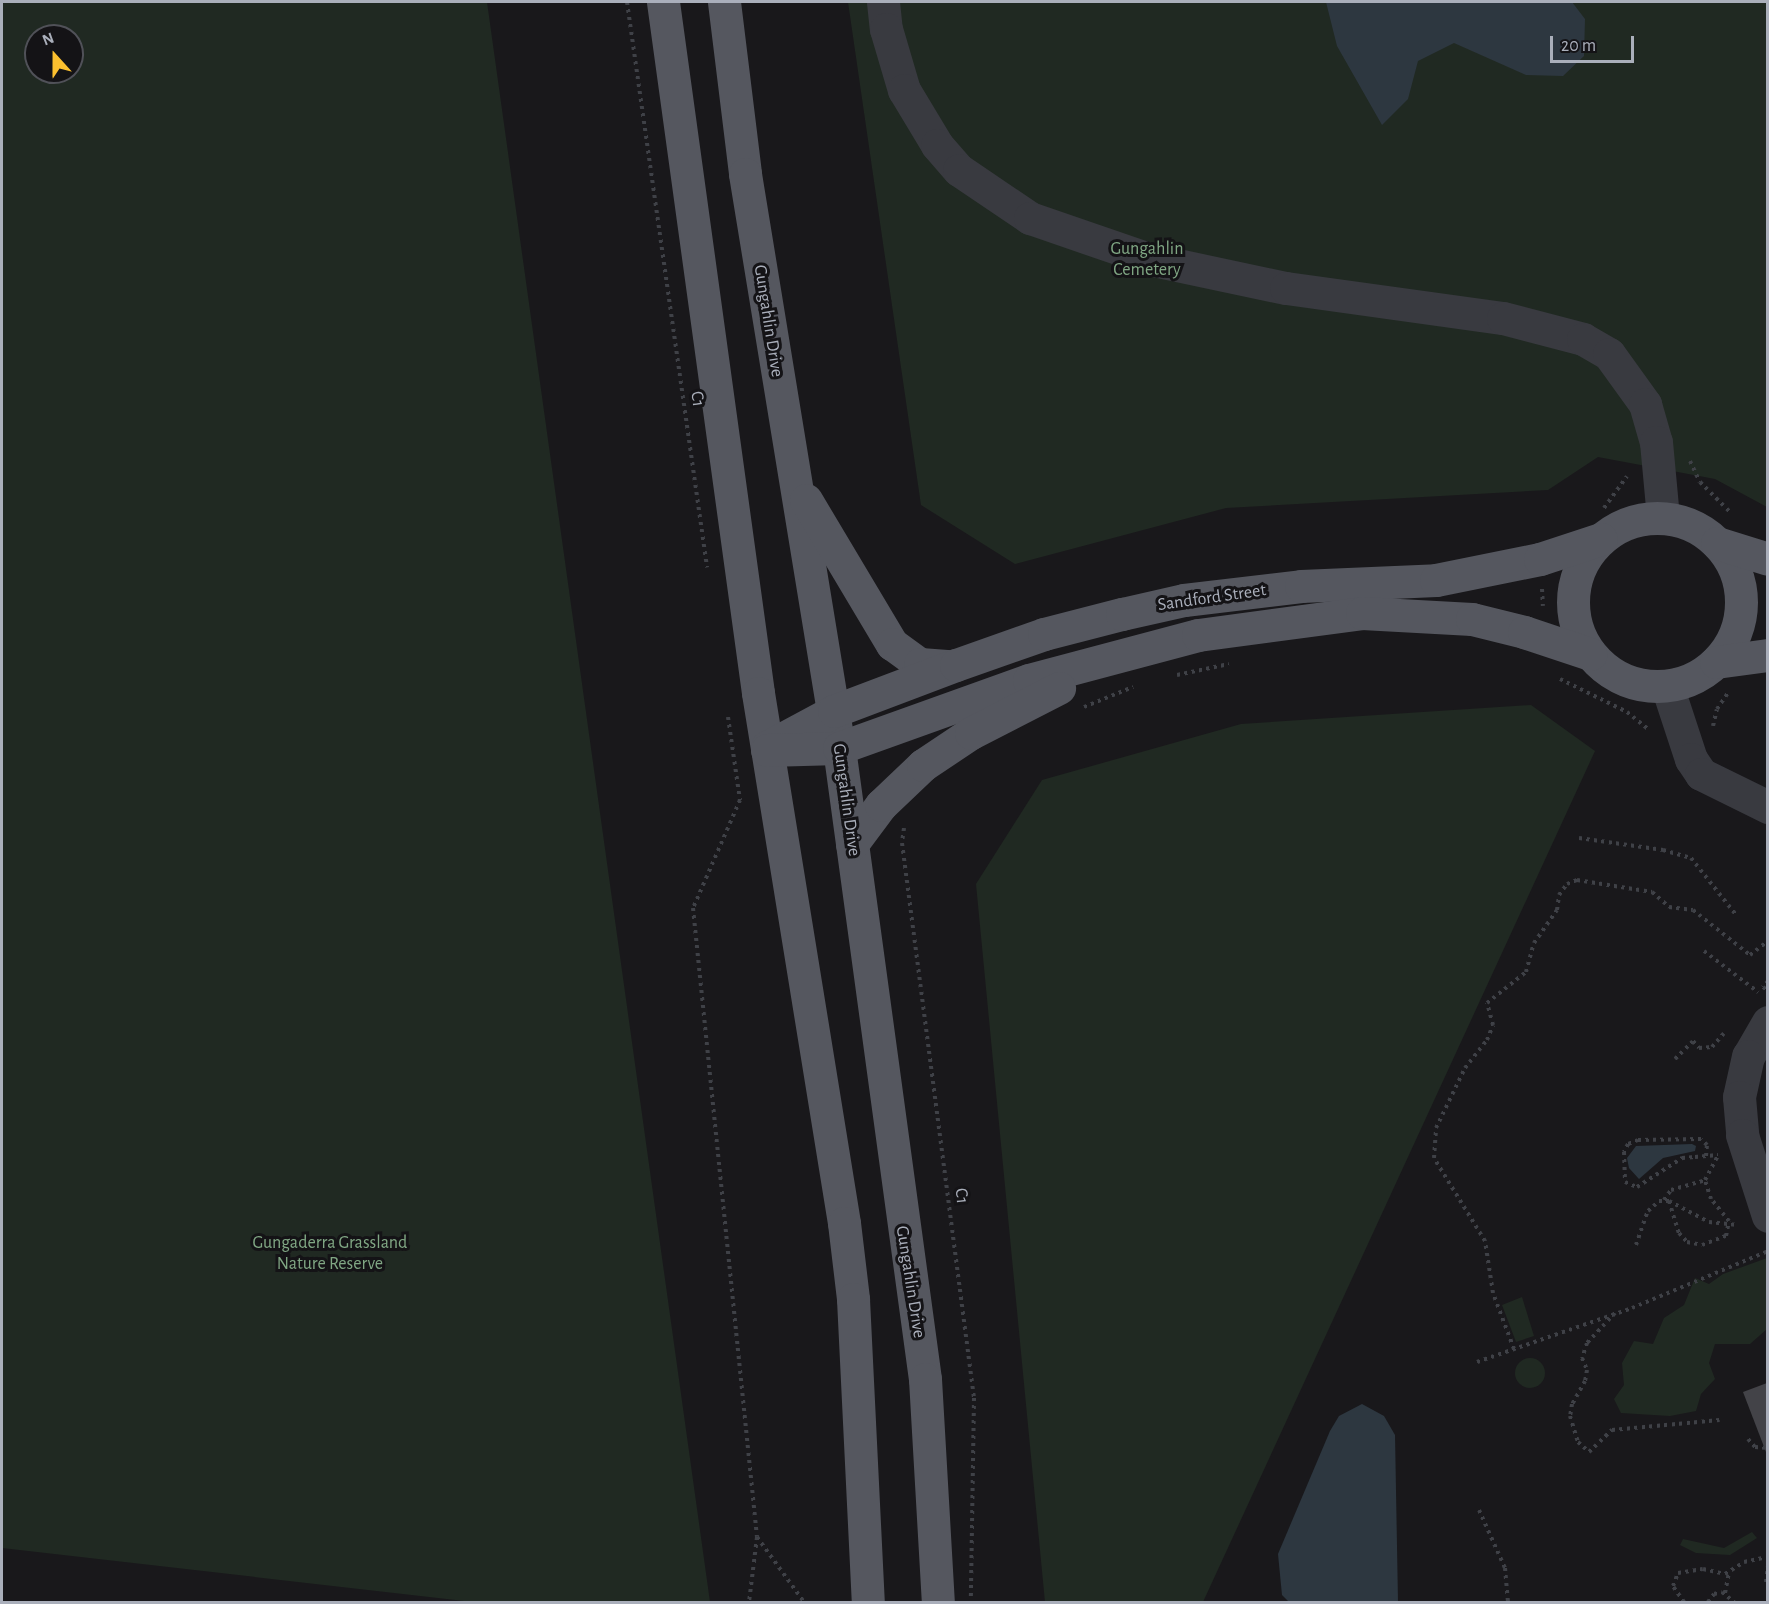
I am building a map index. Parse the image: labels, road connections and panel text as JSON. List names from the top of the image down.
{
  "streets": {
    "main road": ["Gungahlin Drive", "Sandford Street"],
    "path": ["C1"]
  },
  "crossings": [
    ["Gungahlin Drive", "Sandford Street"]
  ],
  "parks": ["Gungahlin Cemetery", "Gungaderra Grassland Nature Reserve"],
  "scale_bar": "20 m",
  "north": "top"
}
